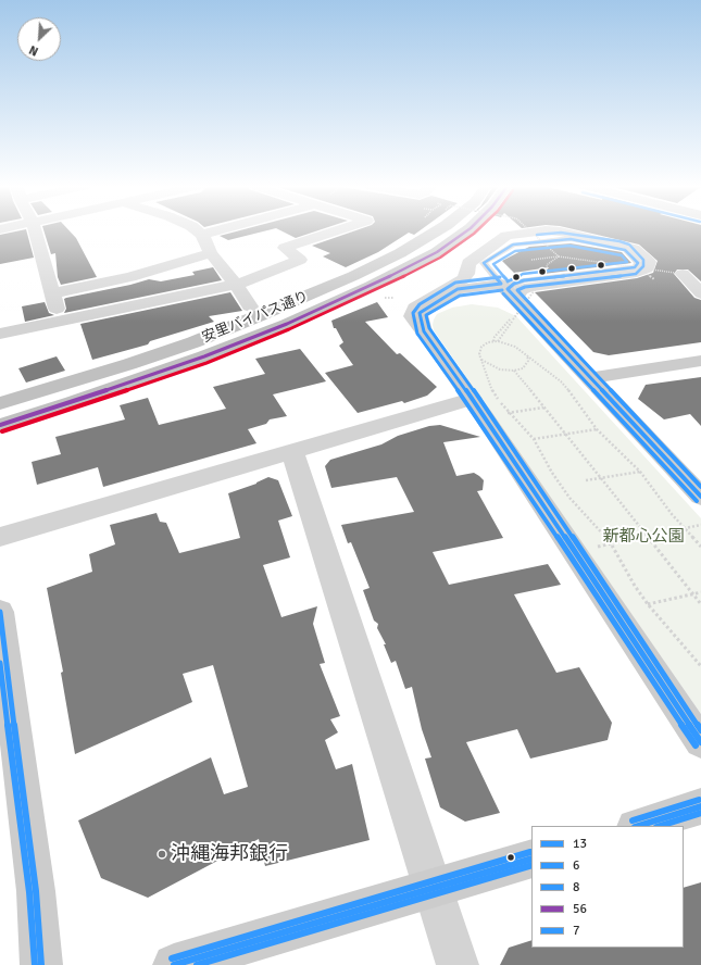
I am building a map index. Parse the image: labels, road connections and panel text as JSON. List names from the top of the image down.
{
  "streets": {
    "highway": ["安里バイパス通り"]
  },
  "parks": ["新都心公園"],
  "places": ["沖縄海邦銀行"],
  "lines": [
    "transit line 56",
    "transit line 8",
    "transit line 13",
    "transit line 6",
    "transit line 7"
  ],
  "legend": [
    "13",
    "6",
    "8",
    "56",
    "7"
  ],
  "north": "bottom left"
}
